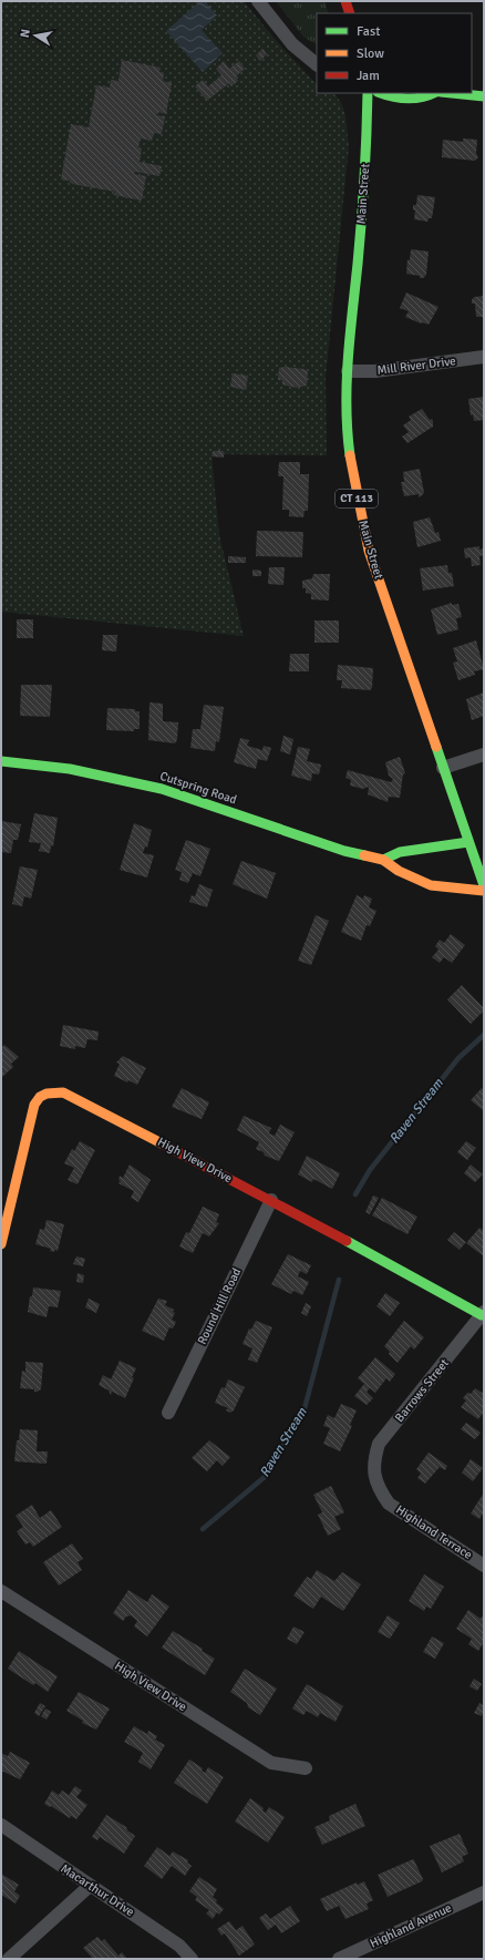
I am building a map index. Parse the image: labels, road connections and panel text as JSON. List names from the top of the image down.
{
  "streets": {
    "street": [
      "Main Street",
      "Mill River Drive",
      "CT 113",
      "Cutspring Road",
      "High View Drive",
      "Round Hill Road",
      "Barrows Street",
      "Highland Terrace",
      "Macarthur Drive",
      "Highland Avenue"
    ]
  },
  "crossings": [
    ["Main Street", "Mill River Drive"],
    ["High View Drive", "Round Hill Road"],
    ["High View Drive", "Barrows Street"],
    ["Barrows Street", "Highland Terrace"]
  ],
  "water": ["Raven Stream"],
  "legend": ["Fast", "Slow", "Jam"],
  "north": "left"
}
